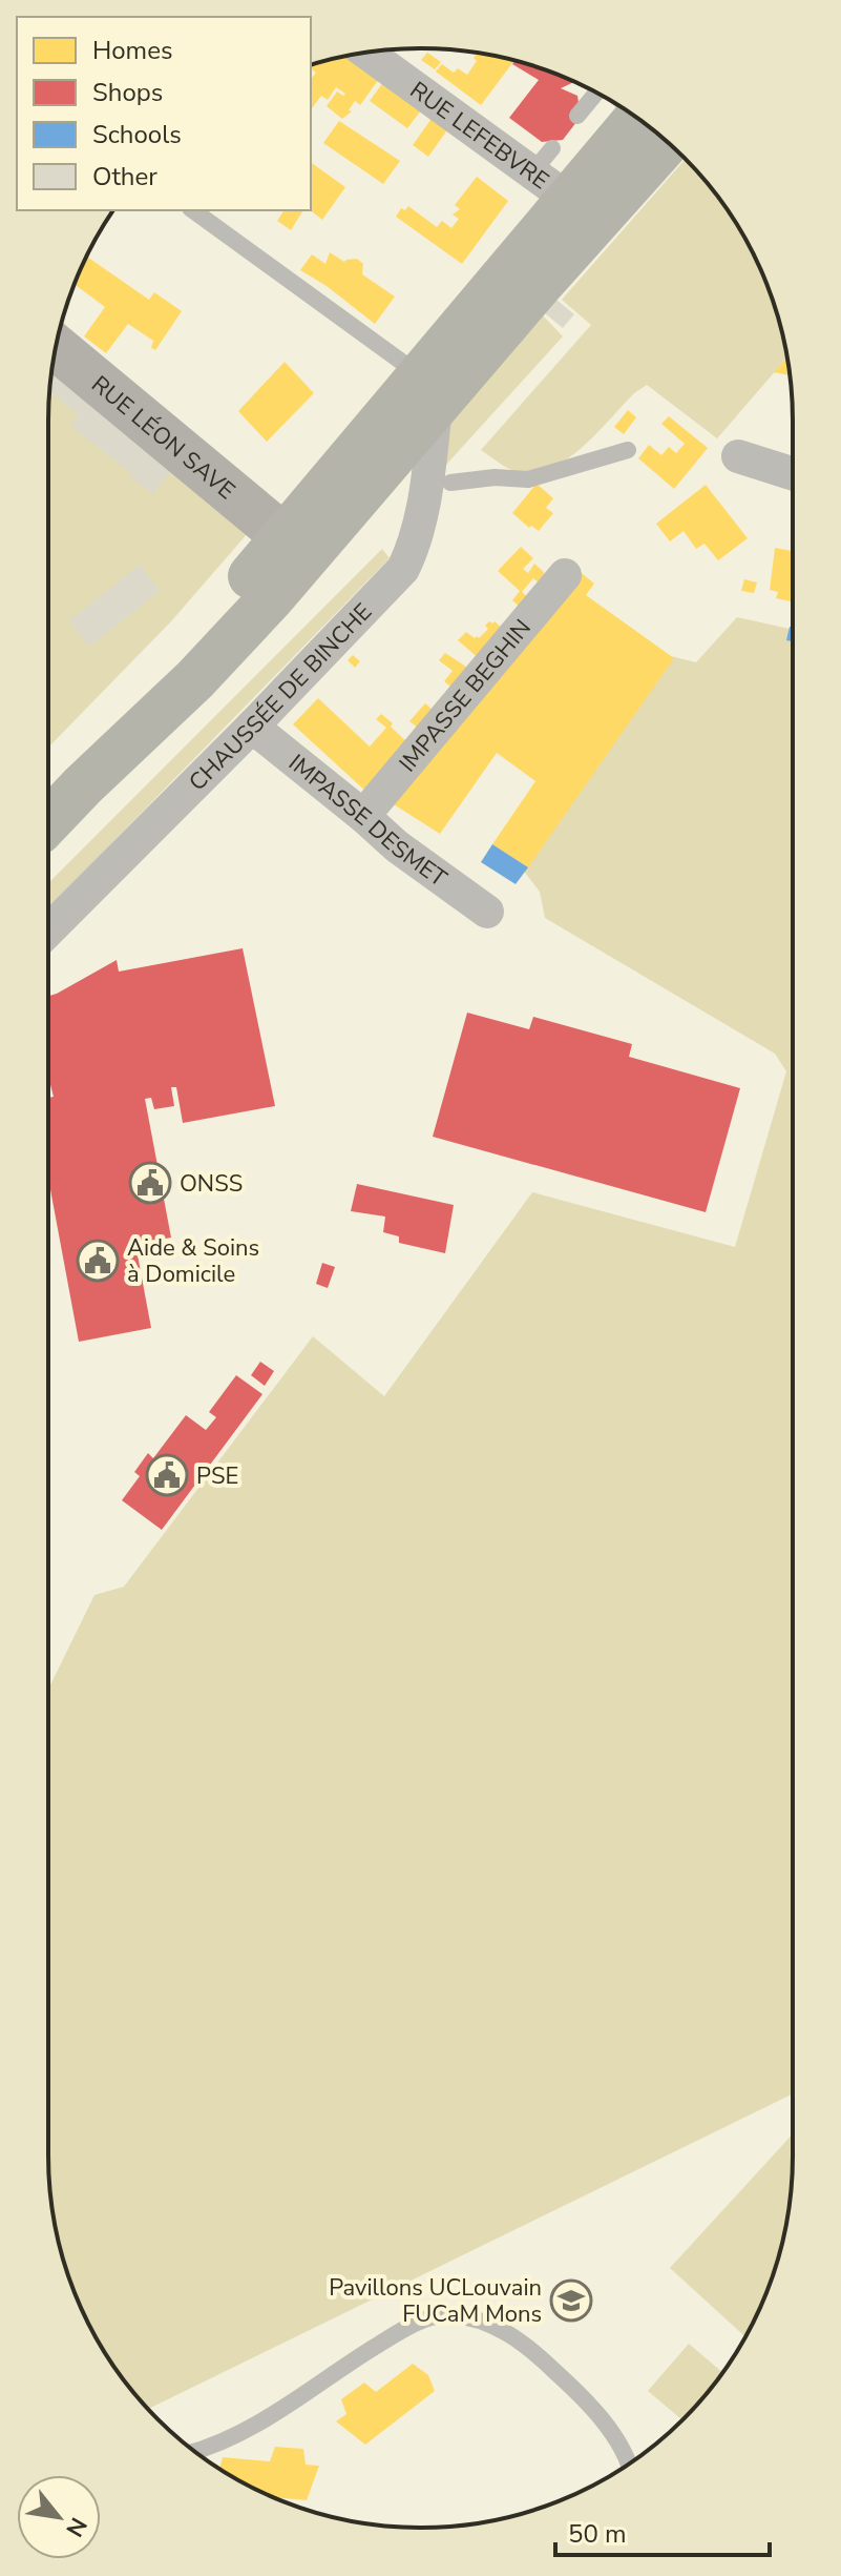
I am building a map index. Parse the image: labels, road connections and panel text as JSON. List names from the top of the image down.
{
  "streets": {
    "street": [
      "RUE LEFEBVRE",
      "RUE LÉON SAVE",
      "IMPASSE BEGHIN",
      "CHAUSSÉE DE BINCHE",
      "IMPASSE DESMET"
    ]
  },
  "crossings": [
    ["IMPASSE BEGHIN", "IMPASSE DESMET"],
    ["CHAUSSÉE DE BINCHE", "IMPASSE DESMET"]
  ],
  "places": {
    "public building": ["ONSS", "Aide & Soins à Domicile", "PSE"],
    "school or university": ["Pavillons UCLouvain FUCaM Mons"]
  },
  "legend": [
    "Homes",
    "Shops",
    "Schools",
    "Other"
  ],
  "scale_bar": "50 m",
  "north": "bottom right"
}
